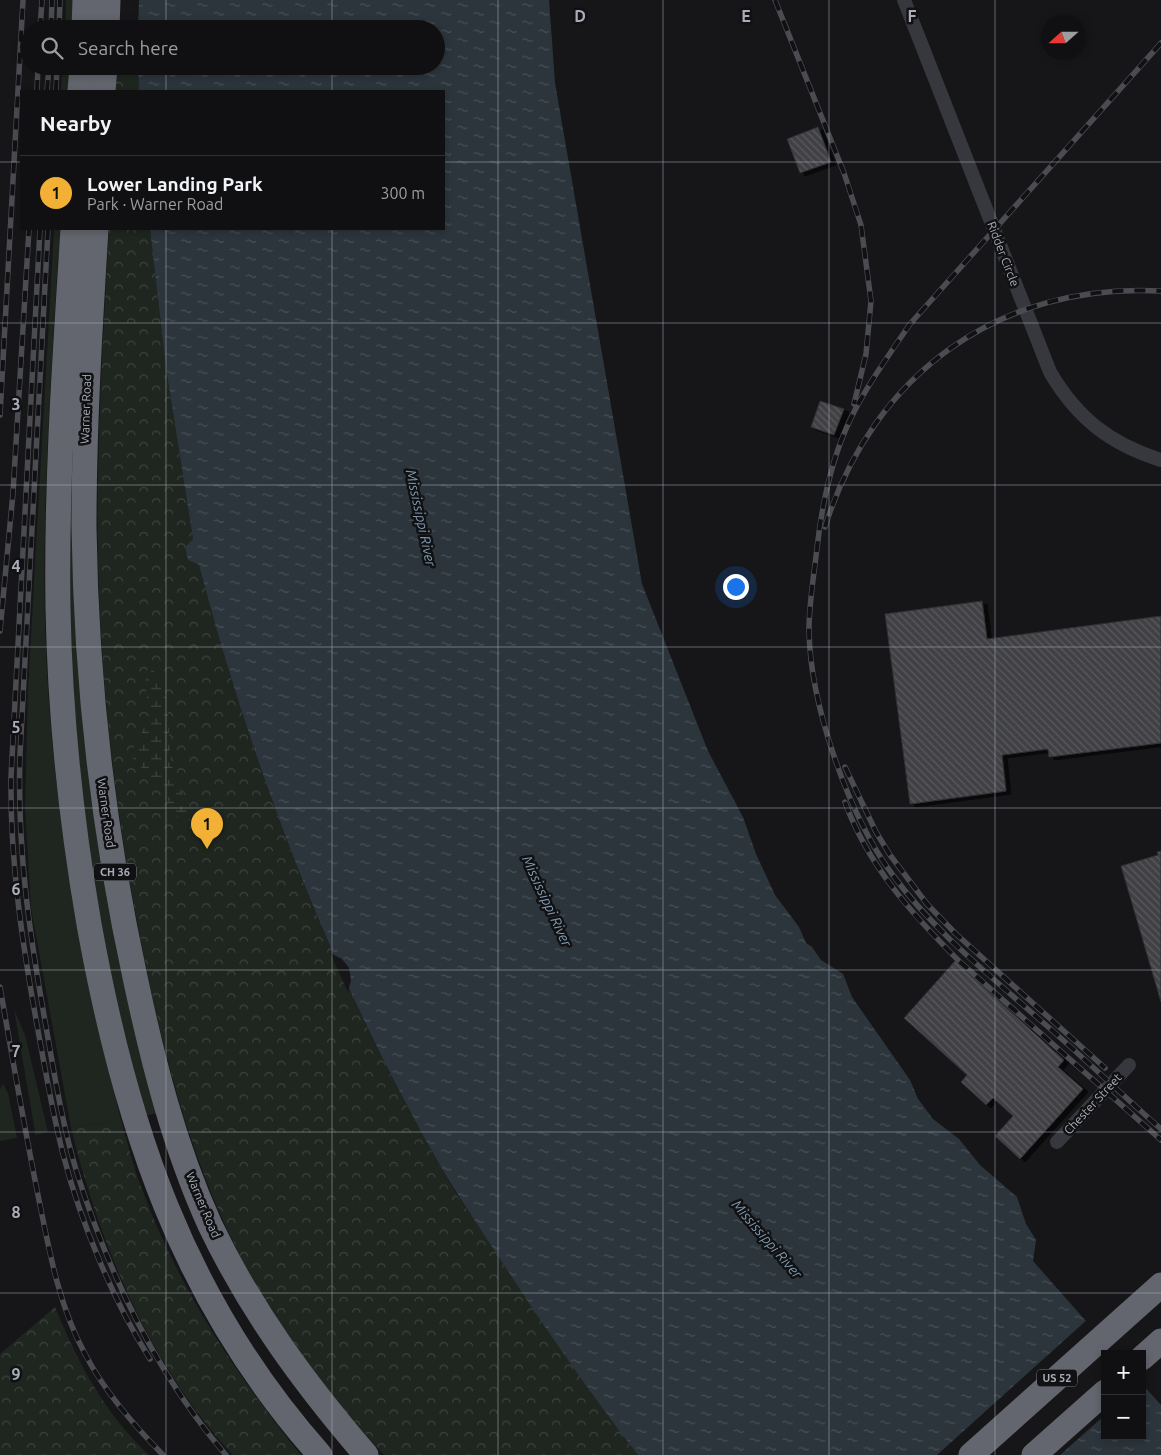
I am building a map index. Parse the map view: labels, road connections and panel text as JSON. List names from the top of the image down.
{
  "streets": {
    "highway": ["Warner Road", "CH 36", "US 52"],
    "street": ["Ridder Circle", "Chester Street"]
  },
  "water": ["Mississippi River"],
  "north": "left",
  "page": {
    "search": "Search here",
    "heading": "Nearby",
    "list": [
      {
        "mark": "1",
        "name": "Lower Landing Park",
        "note": "Park · Warner Road",
        "value": "300 m"
      }
    ],
    "pins": "1",
    "map_buttons": ["+", "−"]
  },
  "grid": {
    "columns": ["D", "E", "F"],
    "rows": [
      "3",
      "4",
      "5",
      "6",
      "7",
      "8",
      "9"
    ]
  }
}
